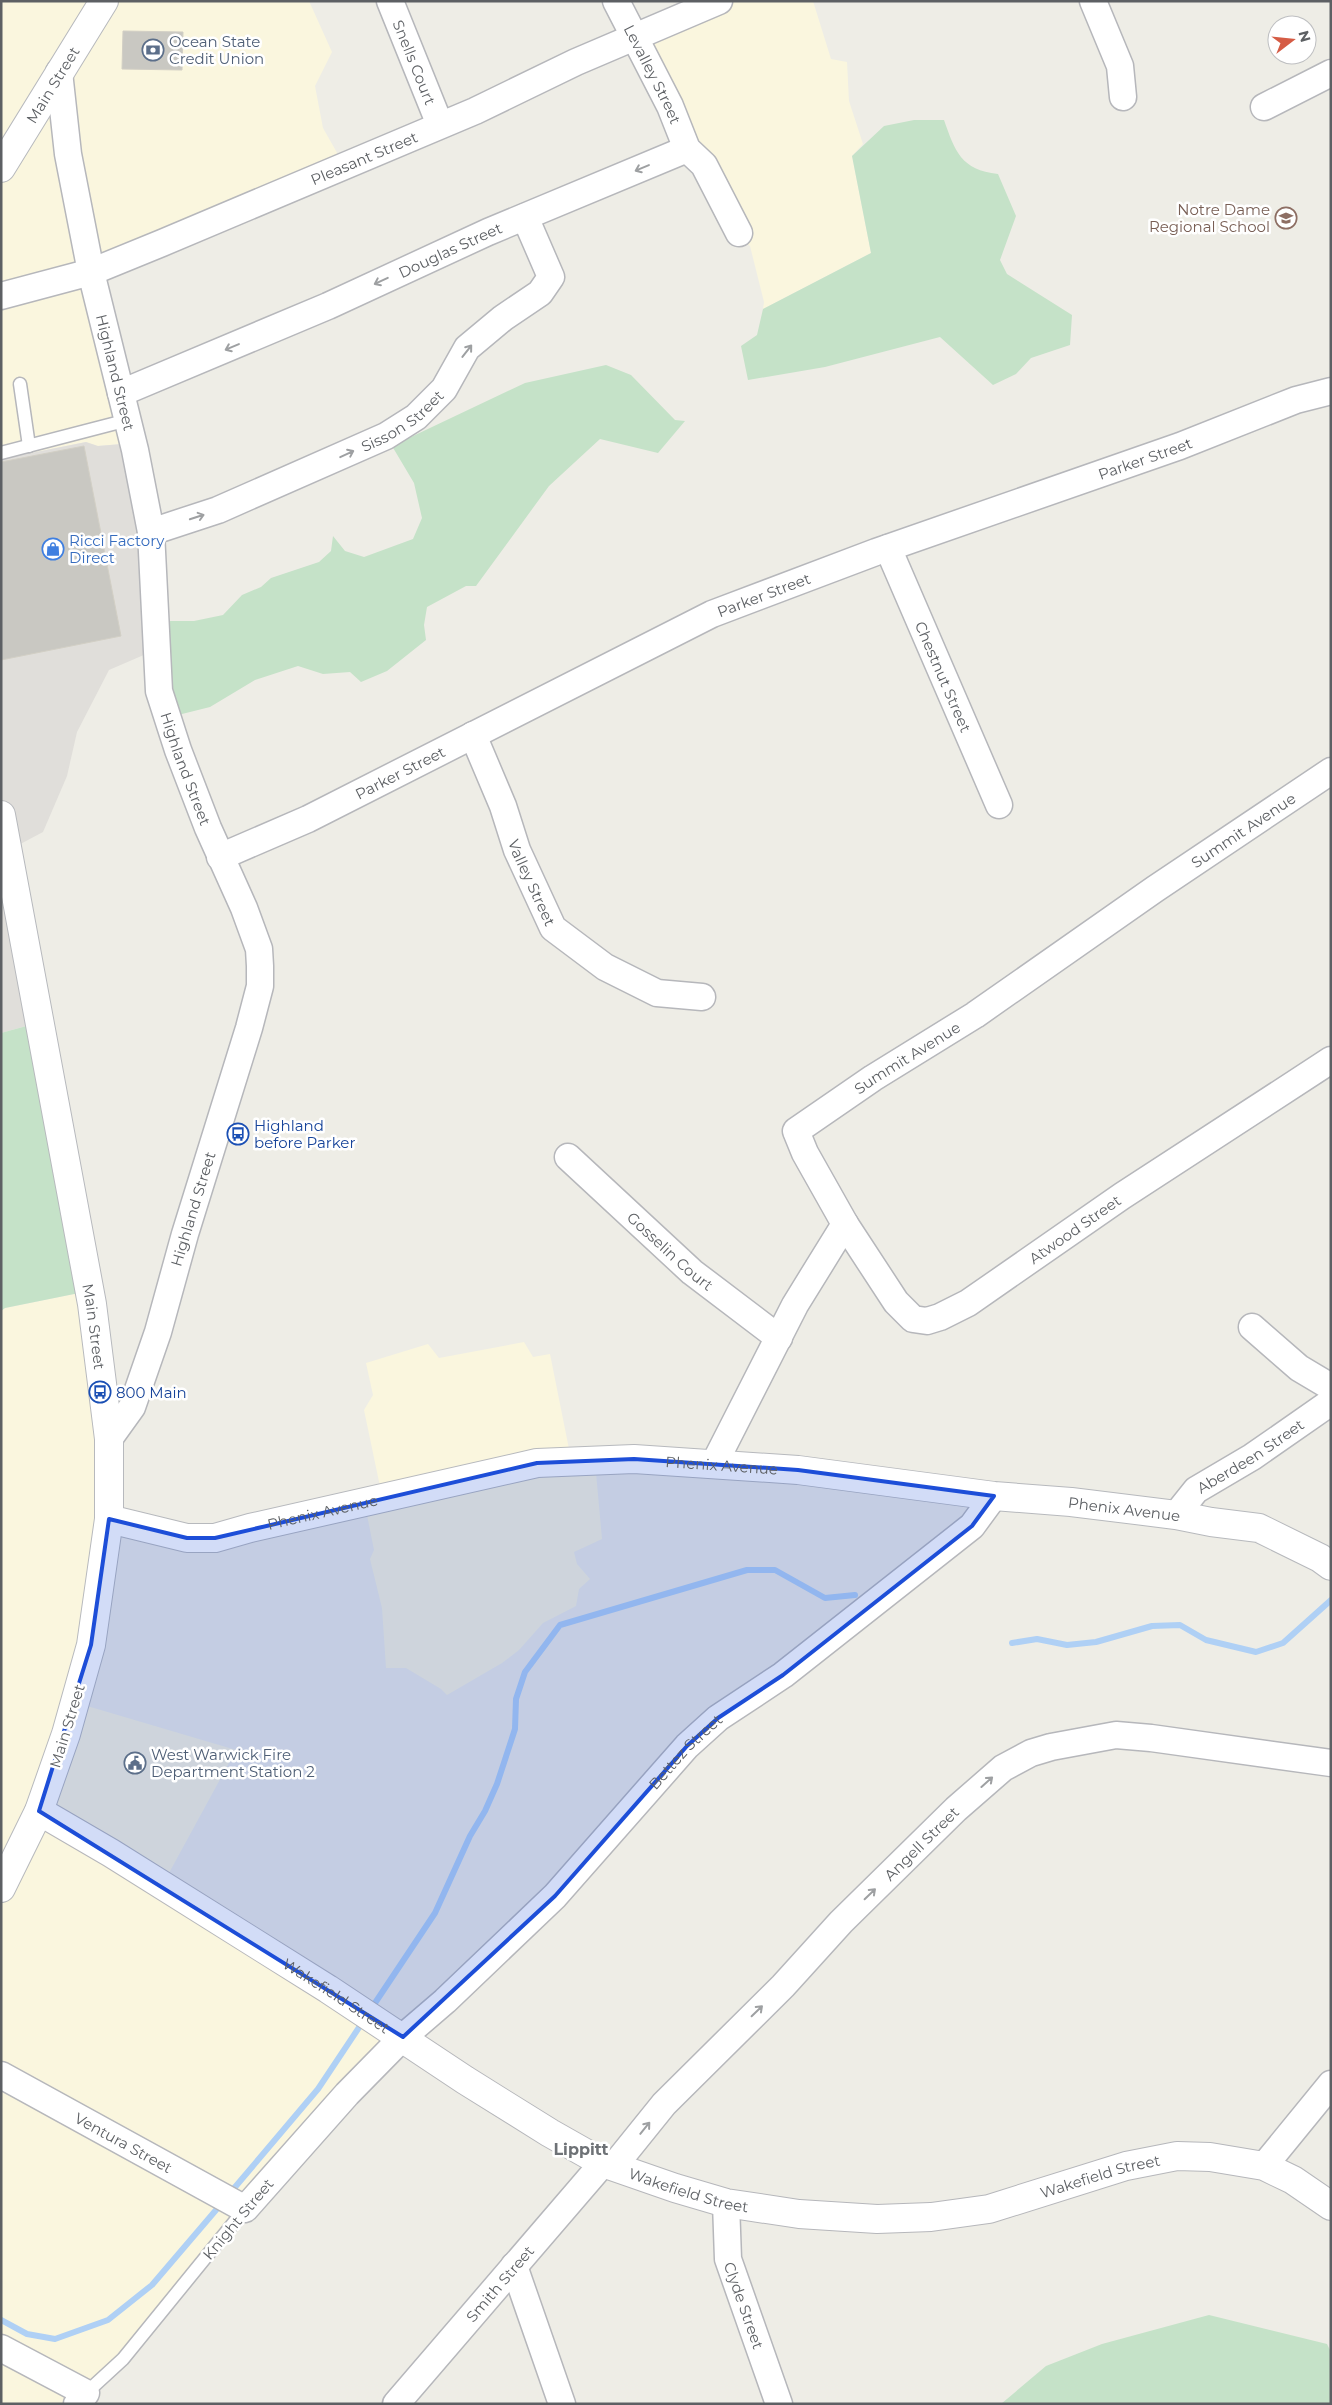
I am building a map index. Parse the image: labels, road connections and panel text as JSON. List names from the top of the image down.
{
  "streets": {
    "main road": ["Main Street", "Phenix Avenue", "Wakefield Street"],
    "street": [
      "Snells Court",
      "Levalley Street",
      "Pleasant Street",
      "Douglas Street",
      "Highland Street",
      "Sisson Street",
      "Parker Street",
      "Chestnut Street",
      "Summit Avenue",
      "Valley Street",
      "Atwood Street",
      "Gosselin Court",
      "Aberdeen Street",
      "Bettez Street",
      "Angell Street",
      "Ventura Street",
      "Knight Street",
      "Smith Street",
      "Clyde Street"
    ]
  },
  "crossings": [
    ["Snells Court", "Pleasant Street"],
    ["Levalley Street", "Pleasant Street"],
    ["Levalley Street", "Douglas Street"],
    ["Main Street", "Highland Street"],
    ["Main Street", "Phenix Avenue"],
    ["Main Street", "Wakefield Street"],
    ["Pleasant Street", "Highland Street"],
    ["Douglas Street", "Highland Street"],
    ["Douglas Street", "Sisson Street"],
    ["Highland Street", "Sisson Street"],
    ["Highland Street", "Parker Street"],
    ["Parker Street", "Chestnut Street"],
    ["Parker Street", "Valley Street"],
    ["Summit Avenue", "Atwood Street"],
    ["Aberdeen Street", "Phenix Avenue"],
    ["Phenix Avenue", "Bettez Street"],
    ["Bettez Street", "Wakefield Street"],
    ["Bettez Street", "Knight Street"],
    ["Angell Street", "Wakefield Street"],
    ["Angell Street", "Smith Street"],
    ["Wakefield Street", "Knight Street"],
    ["Wakefield Street", "Smith Street"],
    ["Wakefield Street", "Clyde Street"],
    ["Ventura Street", "Knight Street"]
  ],
  "one_way": ["Douglas Street", "Sisson Street", "Angell Street"],
  "districts": ["Lippitt"],
  "places": {
    "bank": ["Ocean State Credit Union"],
    "school or university": ["Notre Dame Regional School"],
    "shop": ["Ricci Factory Direct"],
    "bus stop": ["Highland before Parker", "800 Main"],
    "public building": ["West Warwick Fire Department Station 2"]
  },
  "north": "right"
}
